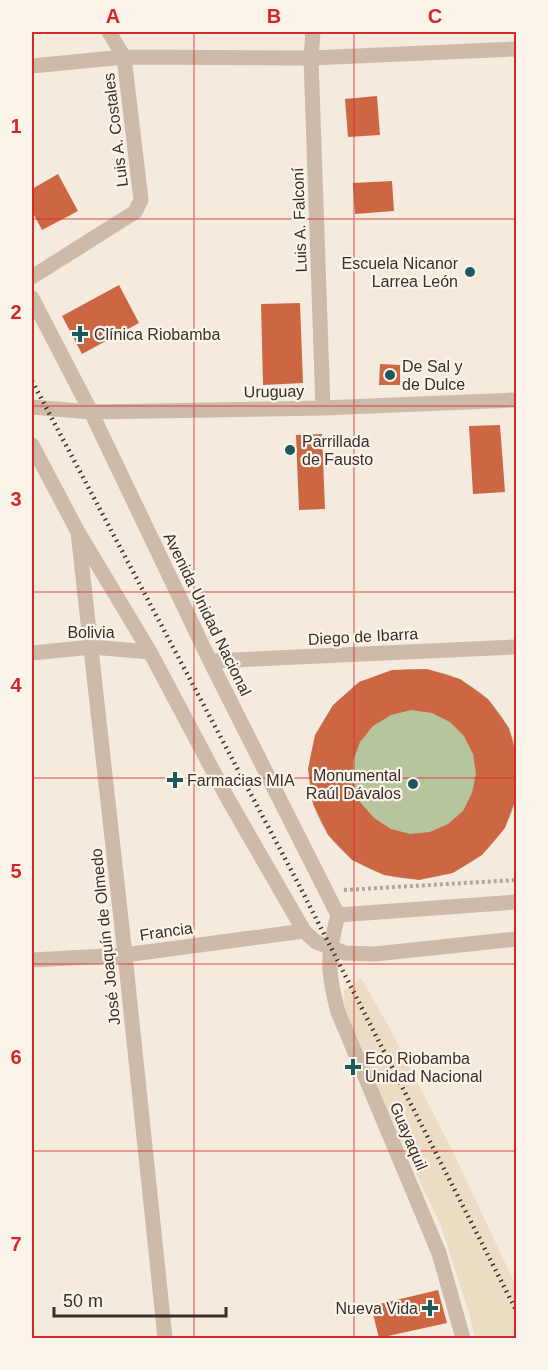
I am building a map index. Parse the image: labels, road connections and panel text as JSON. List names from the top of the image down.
{
  "streets": {
    "street": [
      "Luis A. Costales",
      "Luis A. Falconí",
      "Uruguay",
      "Avenida Unidad Nacional",
      "Bolivia",
      "Diego de Ibarra",
      "Francia",
      "José Joaquín de Olmedo",
      "Guayaquil"
    ]
  },
  "crossings": [
    ["Luis A. Falconí", "Uruguay"],
    ["Uruguay", "Avenida Unidad Nacional"],
    ["Avenida Unidad Nacional", "Diego de Ibarra"],
    ["Bolivia", "José Joaquín de Olmedo"],
    ["Francia", "José Joaquín de Olmedo"]
  ],
  "places": {
    "other": [
      "Escuela Nicanor Larrea León",
      "De Sal y de Dulce",
      "Parrillada de Fausto",
      "Monumental Raúl Dávalos"
    ],
    "health": [
      "Clínica Riobamba",
      "Farmacias MIA",
      "Eco Riobamba Unidad Nacional",
      "Nueva Vida"
    ]
  },
  "scale_bar": "50 m",
  "grid": {
    "columns": ["A", "B", "C"],
    "rows": [
      "1",
      "2",
      "3",
      "4",
      "5",
      "6",
      "7"
    ]
  }
}
